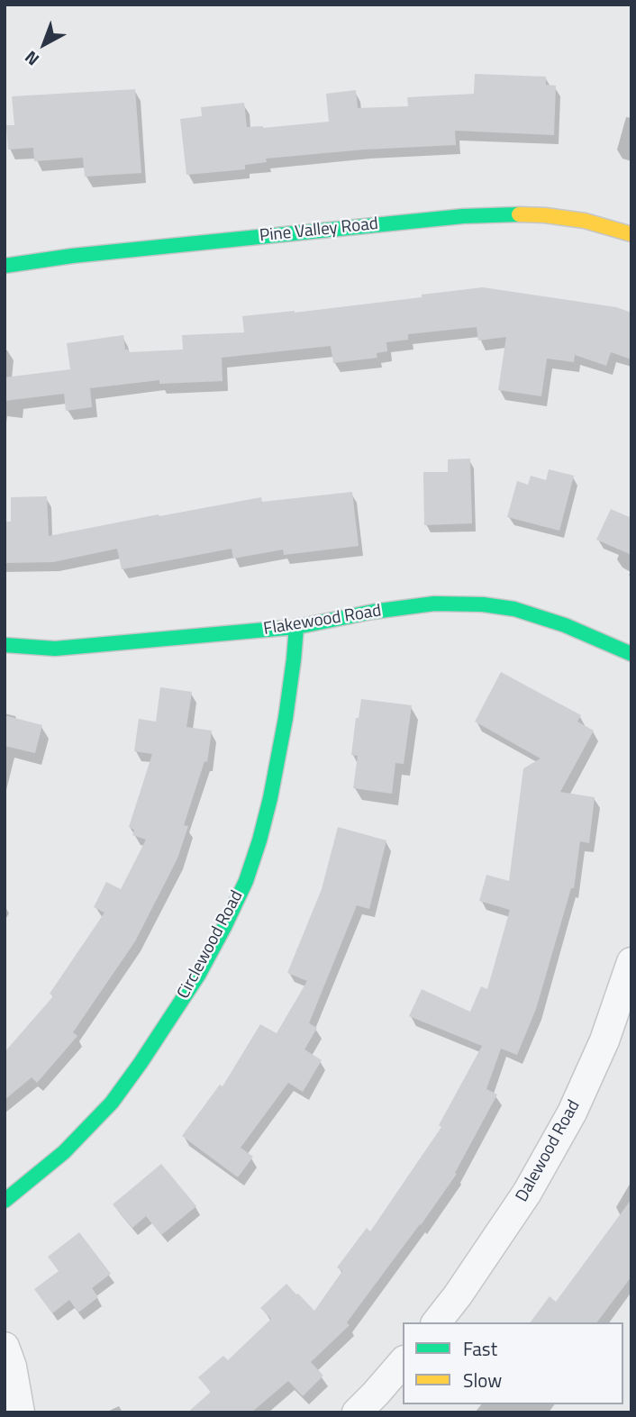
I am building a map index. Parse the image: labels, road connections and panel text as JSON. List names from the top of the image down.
{
  "streets": {
    "street": [
      "Pine Valley Road",
      "Flakewood Road",
      "Circlewood Road",
      "Dalewood Road"
    ]
  },
  "crossings": [
    ["Flakewood Road", "Circlewood Road"]
  ],
  "legend": ["Fast", "Slow"],
  "north": "bottom left"
}
